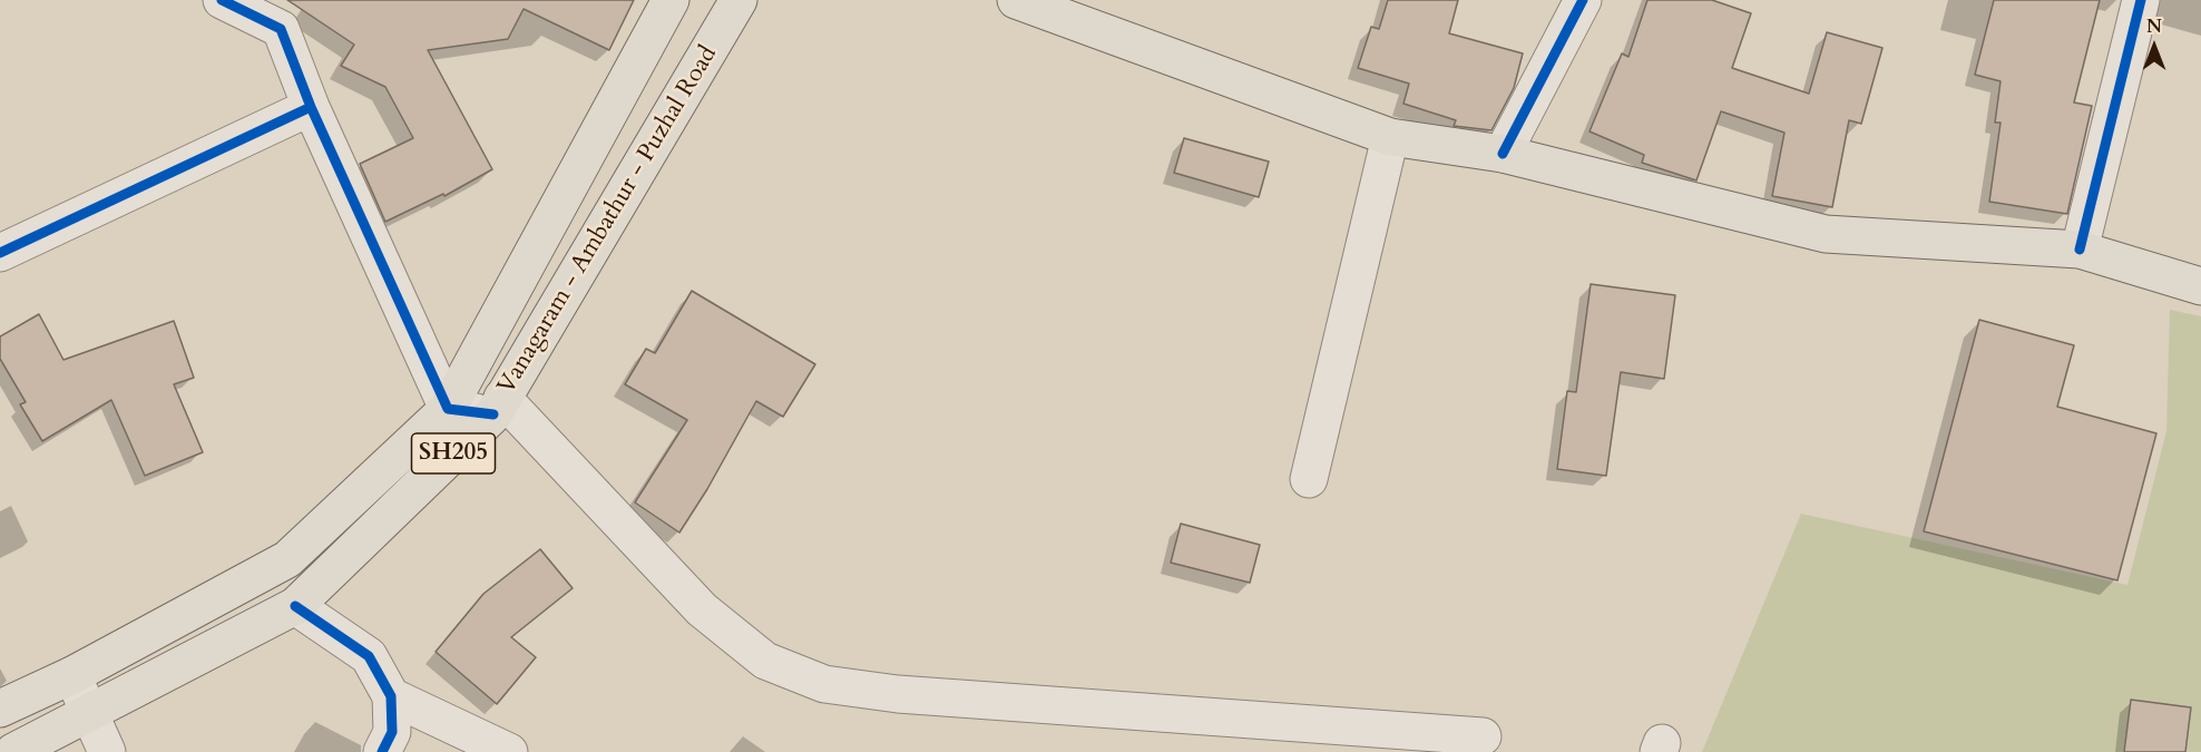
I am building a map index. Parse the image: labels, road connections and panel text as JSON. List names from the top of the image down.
{
  "streets": {
    "main road": ["Vanagaram - Ambathur - Puzhal Road", "SH205"]
  },
  "north": "top"
}
